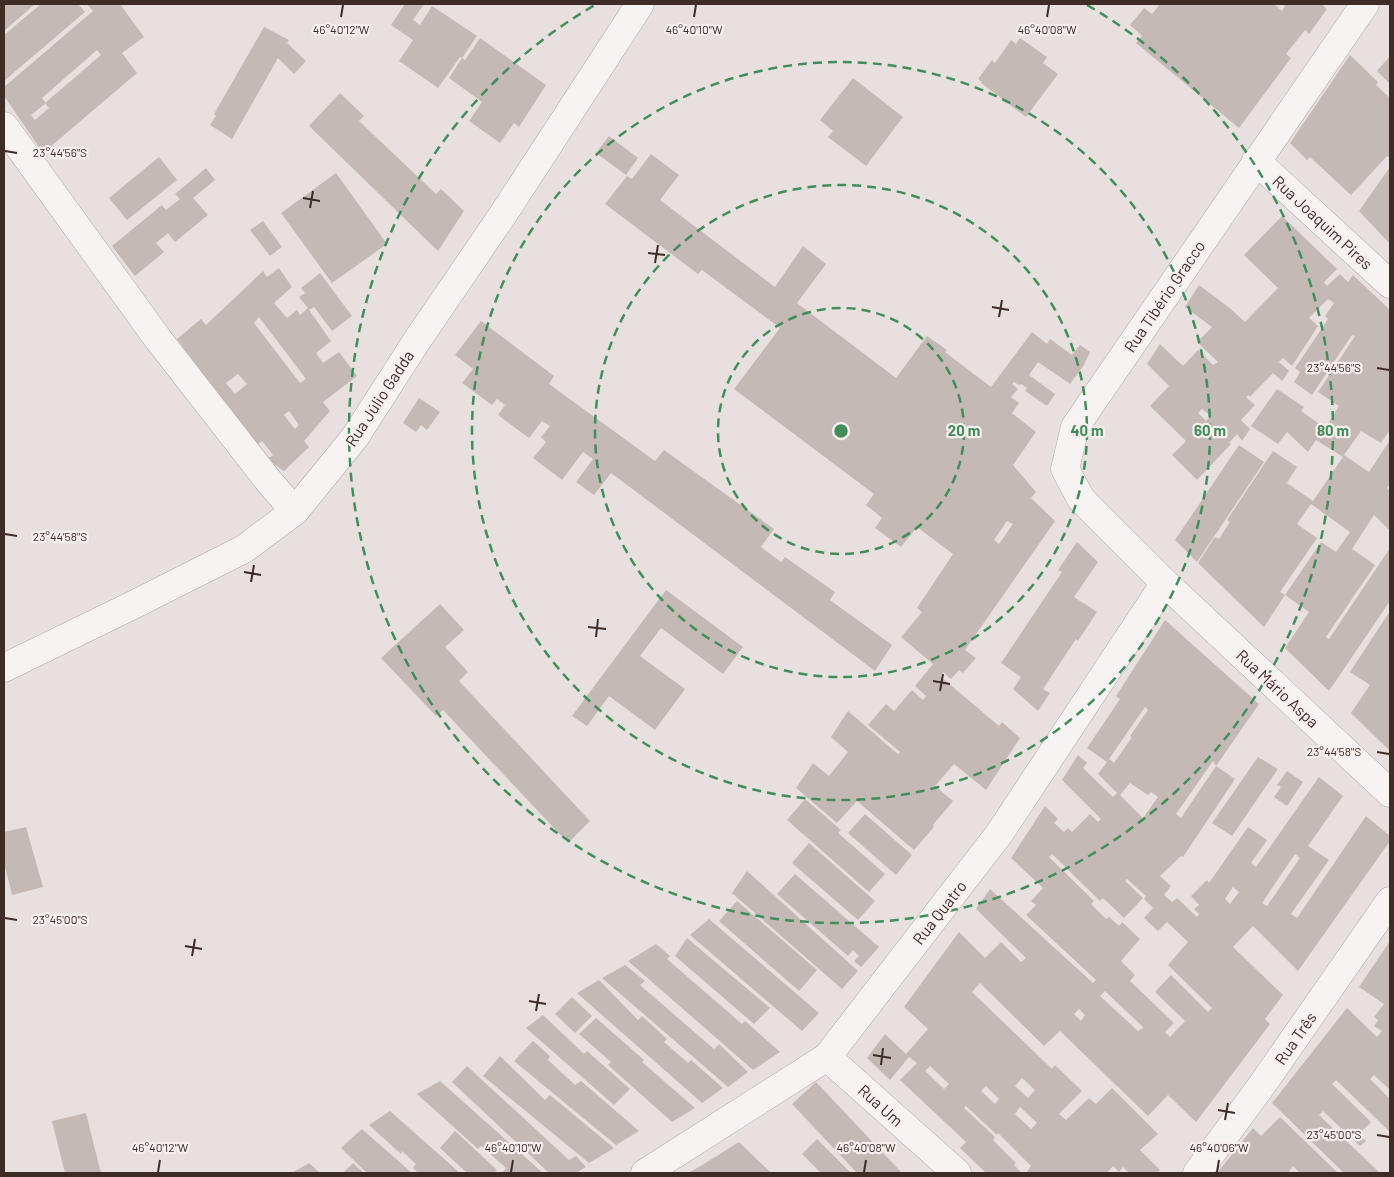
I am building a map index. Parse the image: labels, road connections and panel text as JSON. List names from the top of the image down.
{
  "streets": {
    "street": [
      "Rua Joaquim Pires",
      "Rua Tibério Gracco",
      "Rua Júlio Gadda",
      "Rua Mário Aspa",
      "Rua Quatro",
      "Rua Três",
      "Rua Um"
    ]
  },
  "crossings": [
    ["Rua Joaquim Pires", "Rua Tibério Gracco"],
    ["Rua Tibério Gracco", "Rua Mário Aspa"],
    ["Rua Tibério Gracco", "Rua Quatro"],
    ["Rua Mário Aspa", "Rua Quatro"],
    ["Rua Quatro", "Rua Um"]
  ],
  "coordinates": [
    "46°40'12\"W",
    "46°40'10\"W",
    "46°40'08\"W",
    "23°44'56\"S",
    "23°44'58\"S",
    "23°45'00\"S",
    "46°40'06\"W"
  ],
  "rings": [
    "20 m",
    "40 m",
    "60 m",
    "80 m"
  ]
}
